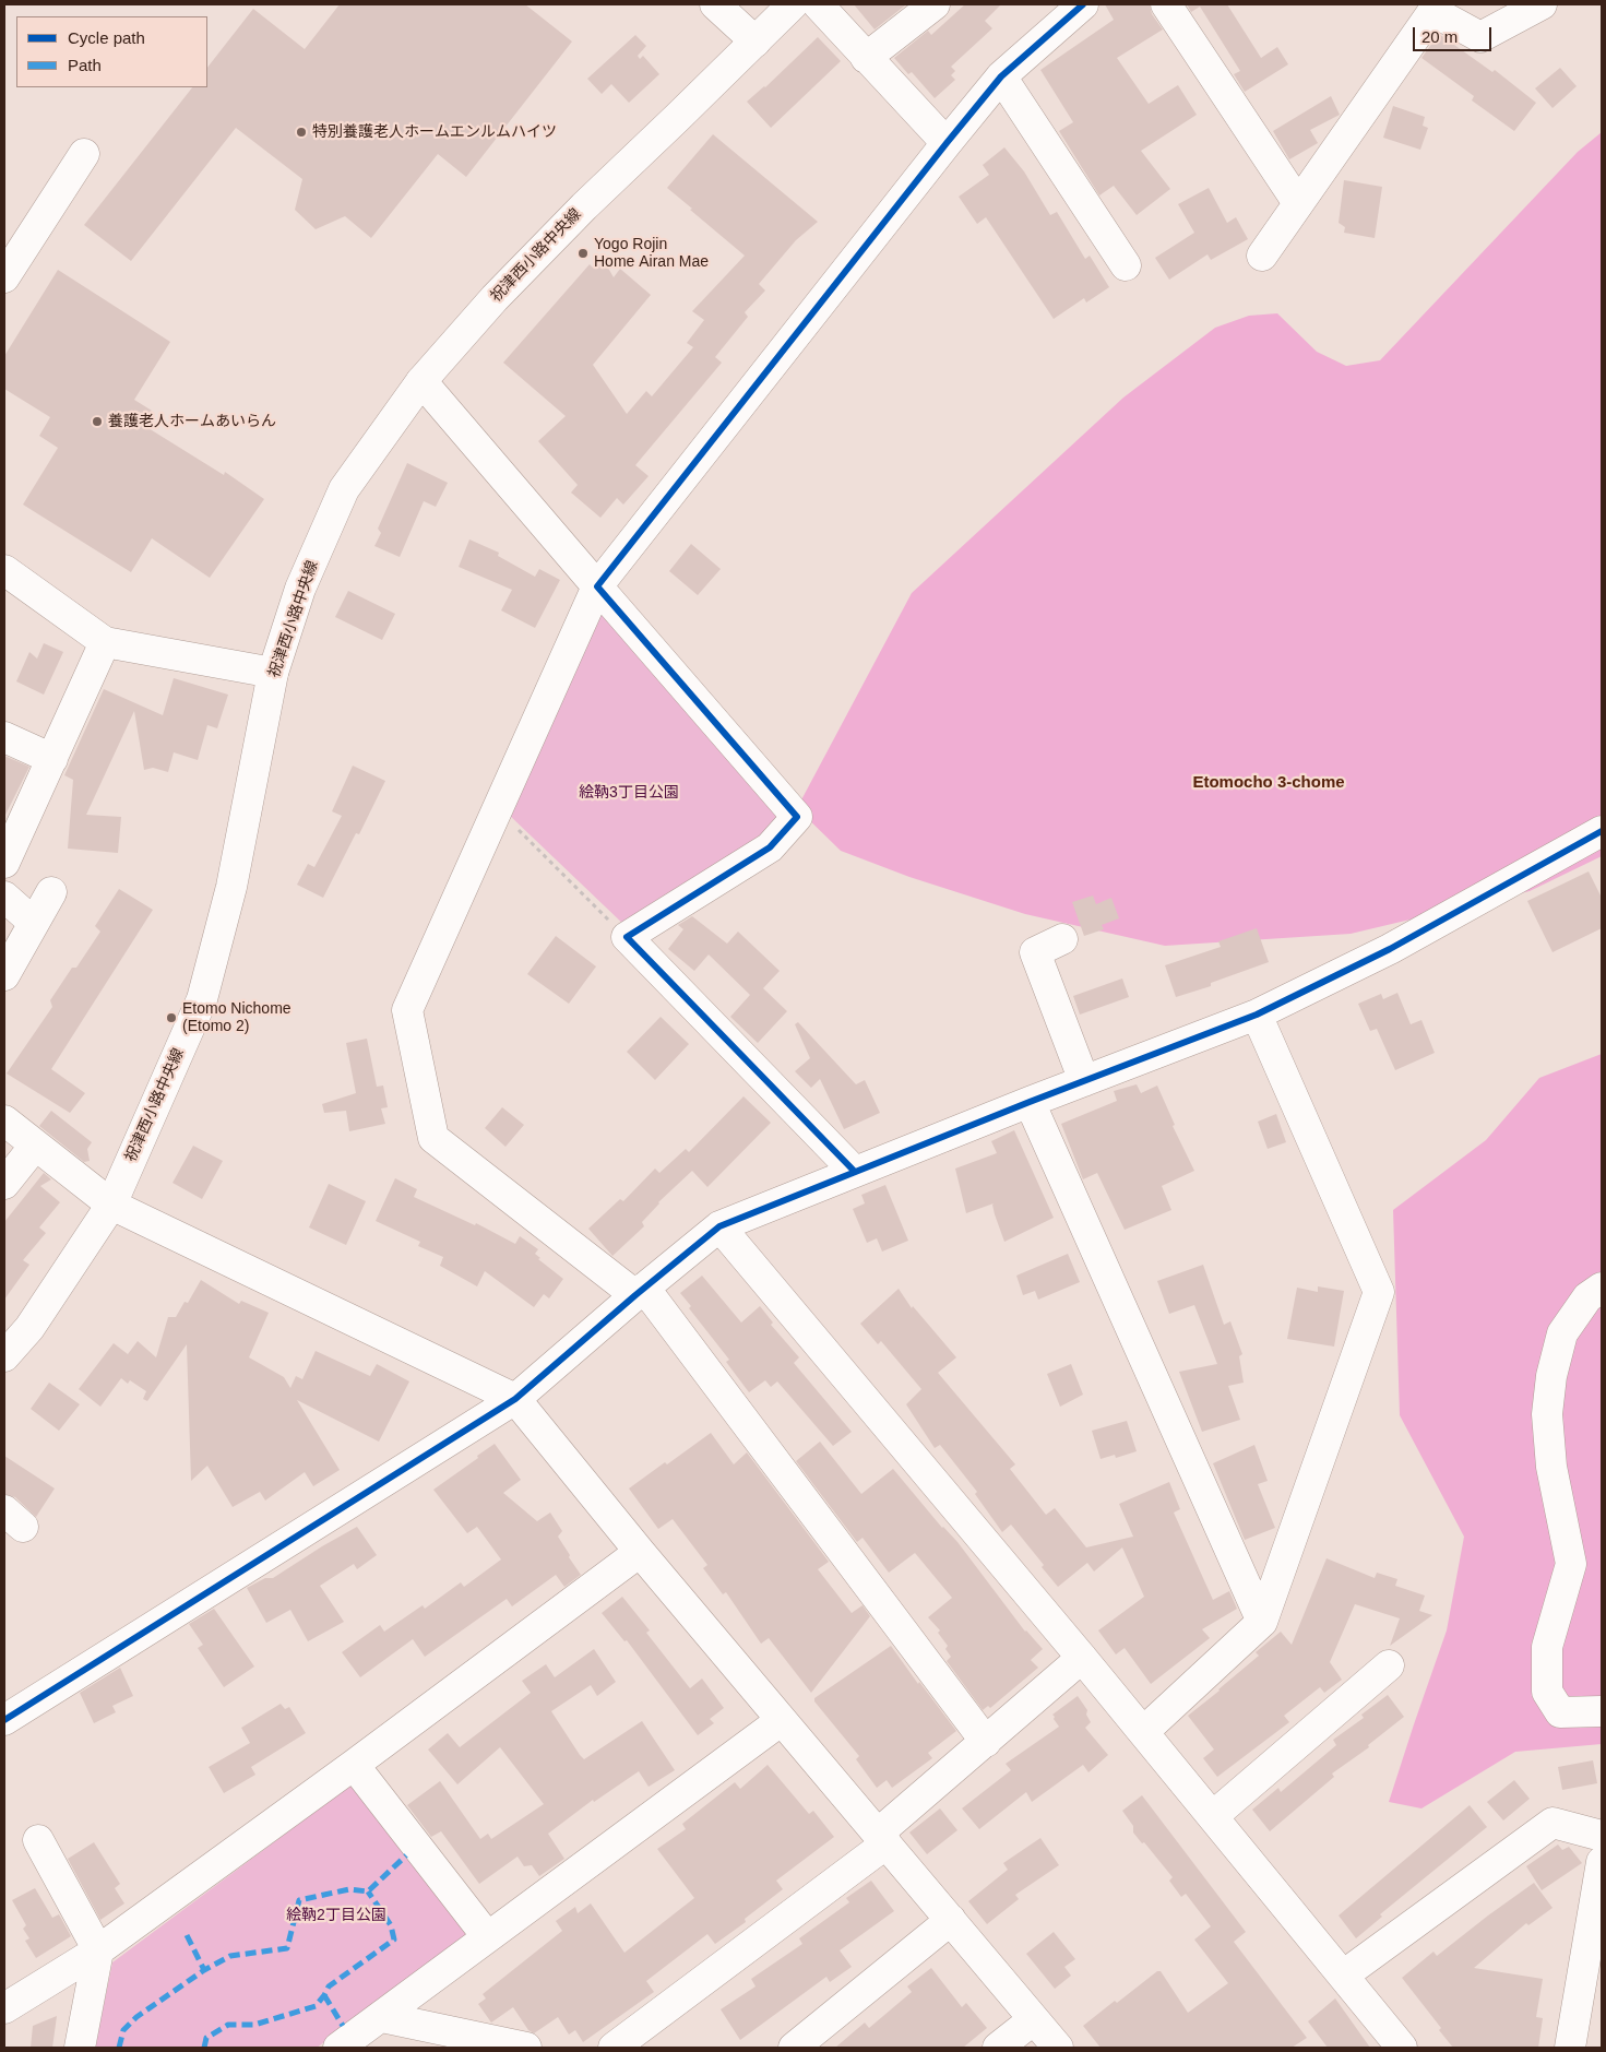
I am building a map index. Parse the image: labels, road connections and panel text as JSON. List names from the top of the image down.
{
  "streets": {
    "street": ["祝津西小路中央線"]
  },
  "districts": ["Etomocho 3-chome"],
  "parks": ["絵靹3丁目公園", "絵靹2丁目公園"],
  "places": [
    "特別養護老人ホームエンルムハイツ",
    "Yogo Rojin Home Airan Mae",
    "養護老人ホームあいらん",
    "Etomo Nichome (Etomo 2)"
  ],
  "legend": ["Cycle path", "Path"],
  "scale_bar": "20 m"
}
